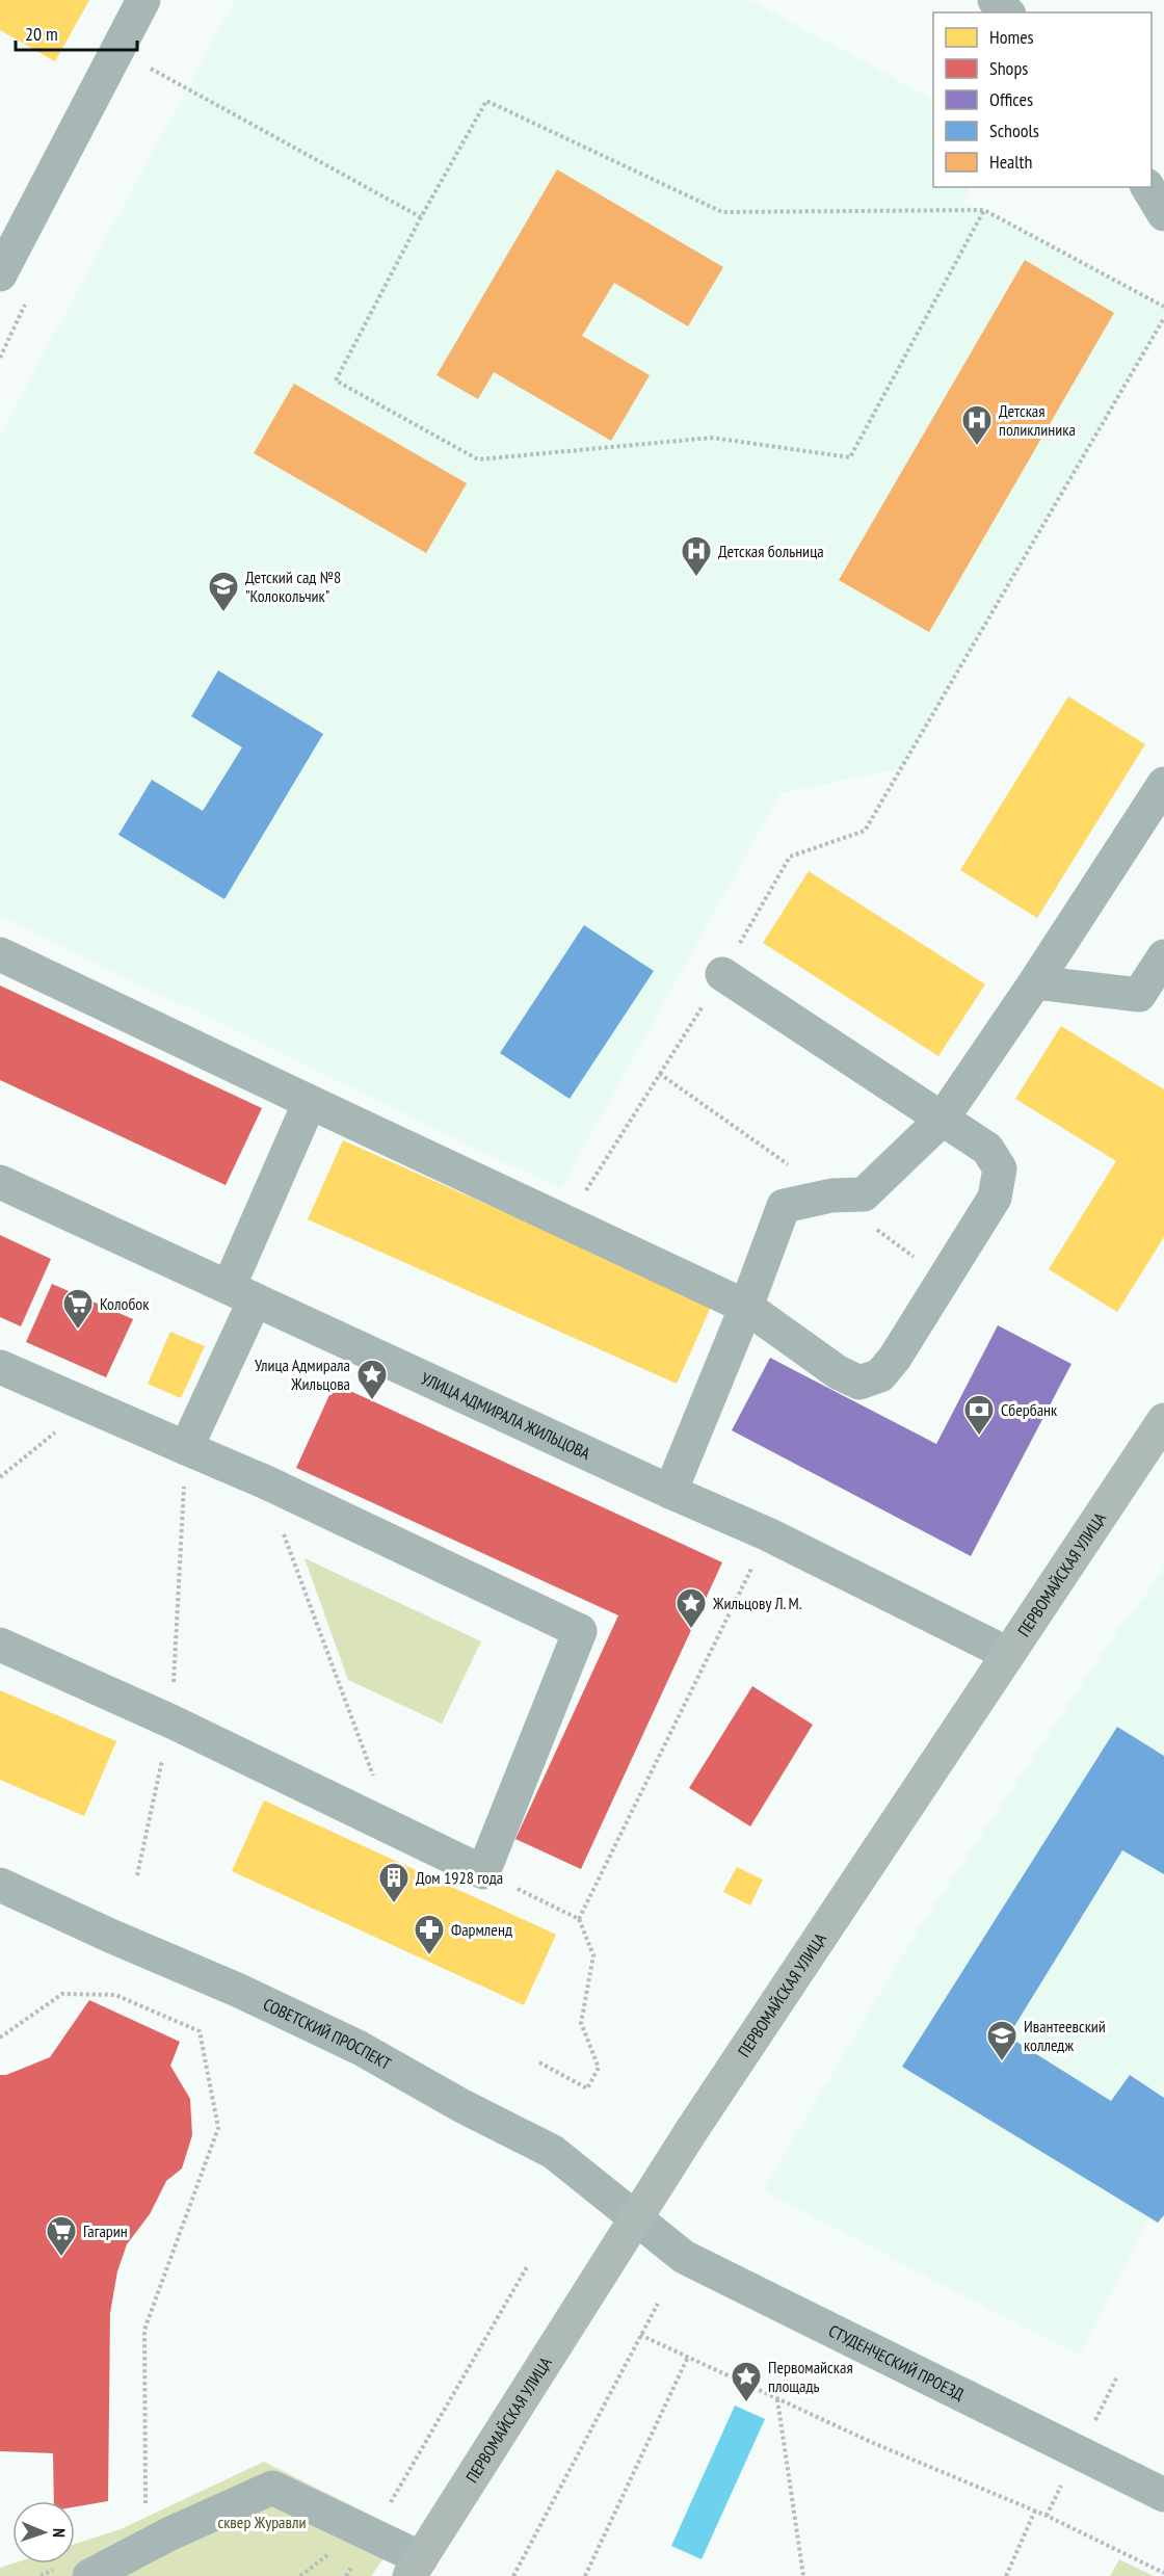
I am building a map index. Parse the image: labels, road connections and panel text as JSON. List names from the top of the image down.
{
  "streets": {
    "main road": ["ПЕРВОМАЙСКАЯ УЛИЦА"],
    "street": ["УЛИЦА АДМИРАЛА ЖИЛЬЦОВА", "СОВЕТСКИЙ ПРОСПЕКТ", "СТУДЕНЧЕСКИЙ ПРОЕЗД"]
  },
  "crossings": [
    ["УЛИЦА АДМИРАЛА ЖИЛЬЦОВА", "ПЕРВОМАЙСКАЯ УЛИЦА"],
    ["ПЕРВОМАЙСКАЯ УЛИЦА", "СОВЕТСКИЙ ПРОСПЕКТ"],
    ["ПЕРВОМАЙСКАЯ УЛИЦА", "СТУДЕНЧЕСКИЙ ПРОЕЗД"],
    ["СОВЕТСКИЙ ПРОСПЕКТ", "СТУДЕНЧЕСКИЙ ПРОЕЗД"]
  ],
  "parks": ["сквер Журавли"],
  "places": {
    "hospital": ["Детская поликлиника", "Детская больница"],
    "school or university": ["Детский сад №8 \"Колокольчик\"", "Ивантеевский колледж"],
    "supermarket": ["Колобок", "Гагарин"],
    "place": ["Улица Адмирала Жильцова", "Жильцову Л. М.", "Первомайская площадь"],
    "bank": ["Сбербанк"],
    "building": ["Дом 1928 года"],
    "pharmacy": ["Фармленд"]
  },
  "legend": [
    "Homes",
    "Shops",
    "Offices",
    "Schools",
    "Health"
  ],
  "scale_bar": "20 m",
  "north": "right"
}
